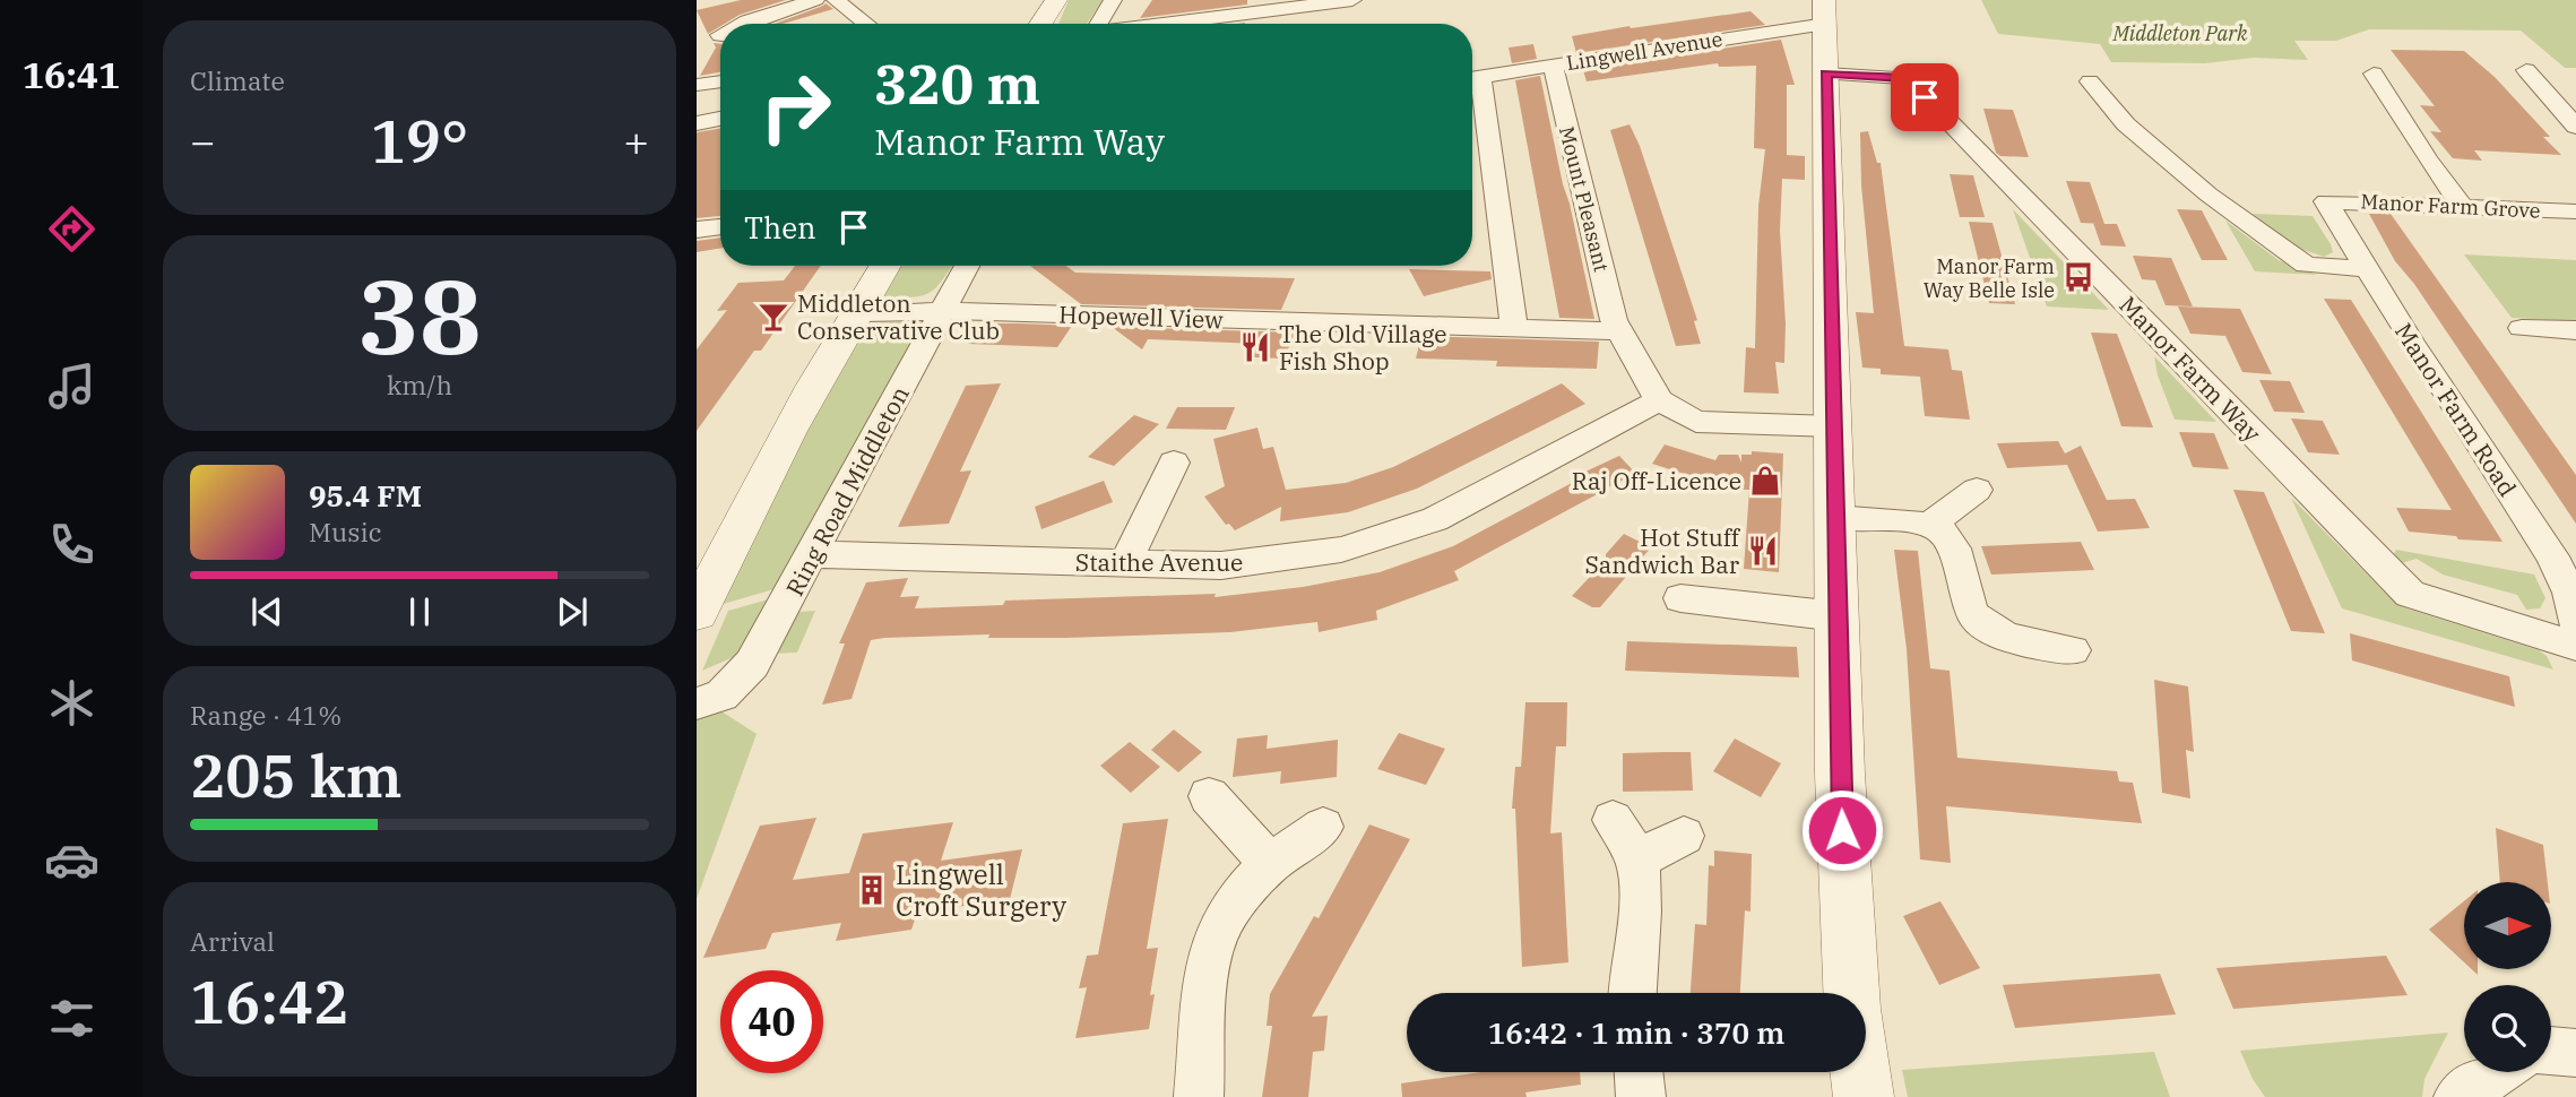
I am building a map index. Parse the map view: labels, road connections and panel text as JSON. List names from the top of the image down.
{
  "streets": {
    "street": [
      "Lingwell Avenue",
      "Mount Pleasant",
      "Manor Farm Grove",
      "Hopewell View",
      "Manor Farm Way",
      "Manor Farm Road",
      "Ring Road Middleton",
      "Staithe Avenue"
    ]
  },
  "crossings": [
    ["Lingwell Avenue", "Mount Pleasant"],
    ["Mount Pleasant", "Hopewell View"],
    ["Mount Pleasant", "Staithe Avenue"],
    ["Manor Farm Grove", "Manor Farm Road"],
    ["Hopewell View", "Ring Road Middleton"],
    ["Ring Road Middleton", "Staithe Avenue"]
  ],
  "parks": ["Middleton Park"],
  "places": {
    "bus stop": ["Manor Farm Way Belle Isle"],
    "bar": ["Middleton Conservative Club"],
    "restaurant": ["The Old Village Fish Shop", "Hot Stuff Sandwich Bar"],
    "shop": ["Raj Off-Licence"],
    "building": ["Lingwell Croft Surgery"]
  },
  "north": "right",
  "page": {
    "tabs": "16:41",
    "tile": [
      "Climate",
      ["38", "km/h"],
      ["Range · 41%", "205 km"],
      ["Arrival", "16:42"]
    ],
    "turn": ["320 m", "Manor Farm Way"],
    "heat": ["−", "19°", "+"],
    "then": "Then",
    "song": ["95.4 FM", "Music"],
    "limit": "40",
    "trip": "16:42 · 1 min · 370 m"
  }
}
